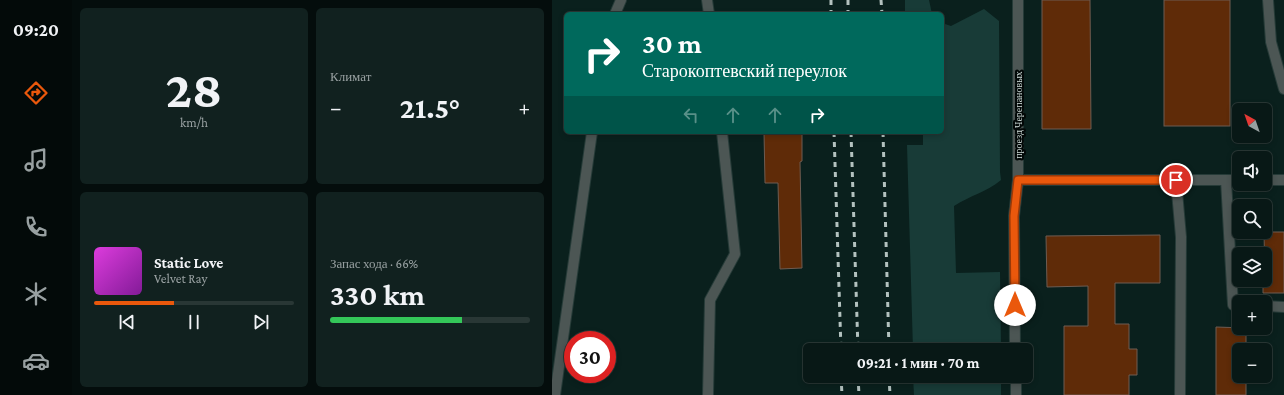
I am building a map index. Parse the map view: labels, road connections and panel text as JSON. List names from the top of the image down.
{
  "streets": {
    "street": ["проезд Черепановых"]
  },
  "north": "top left",
  "page": {
    "tabs": "09:20",
    "tile": [
      ["28", "km/h"],
      "Климат",
      ["Запас хода · 66%", "330 km"]
    ],
    "turn": ["30 m", "Старокоптевский переулок"],
    "heat": ["−", "21.5°", "+"],
    "map_buttons": ["+", "−"],
    "song": ["Static Love", "Velvet Ray"],
    "limit": "30",
    "trip": "09:21 · 1 мин · 70 m"
  }
}
